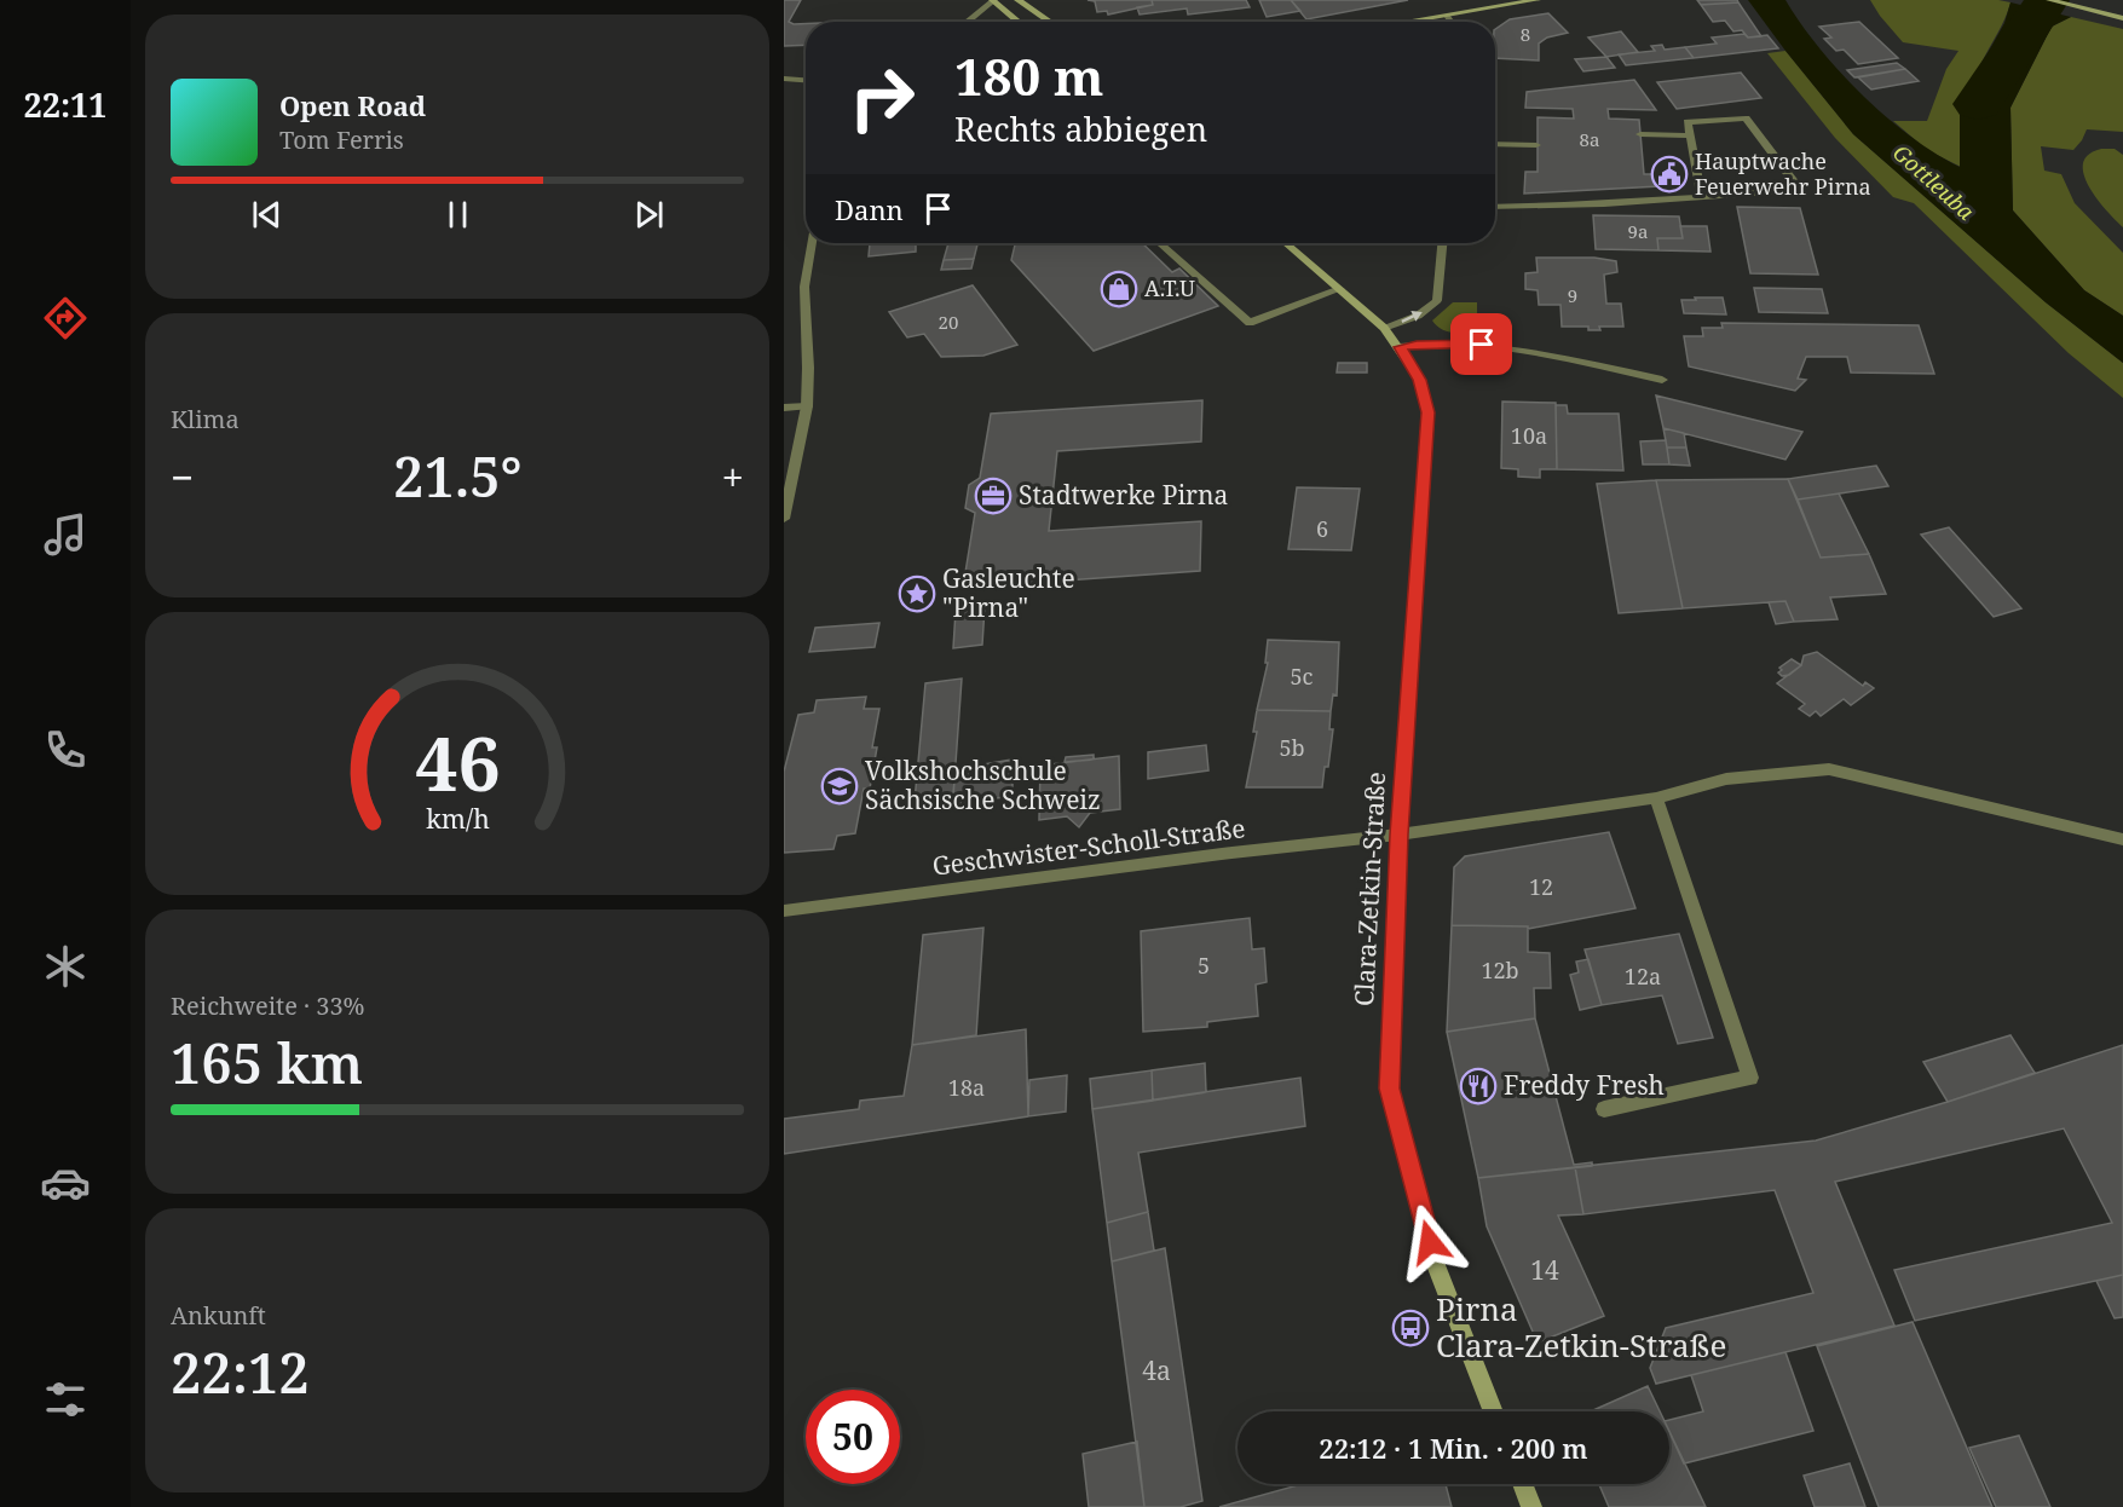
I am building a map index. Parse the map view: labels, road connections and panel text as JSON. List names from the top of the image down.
{
  "streets": {
    "main road": ["Clara-Zetkin-Straße"],
    "street": ["Geschwister-Scholl-Straße"]
  },
  "crossings": [
    ["Geschwister-Scholl-Straße", "Clara-Zetkin-Straße"]
  ],
  "water": ["Gottleuba"],
  "places": {
    "public building": ["Hauptwache Feuerwehr Pirna"],
    "shop": ["A.T.U"],
    "office": ["Stadtwerke Pirna"],
    "place": ["Gasleuchte \"Pirna\""],
    "school or university": ["Volkshochschule Sächsische Schweiz"],
    "restaurant": ["Freddy Fresh"],
    "bus stop": ["Pirna Clara-Zetkin-Straße"]
  },
  "house_numbers": [
    "8",
    "8a",
    "9a",
    "9",
    "20",
    "10a",
    "6",
    "5c",
    "5b",
    "12",
    "5",
    "12b",
    "12a",
    "18a",
    "14",
    "4a"
  ],
  "page": {
    "tabs": "22:11",
    "turn": ["180 m", "Rechts abbiegen"],
    "song": ["Open Road", "Tom Ferris"],
    "then": "Dann",
    "tile": [
      "Klima",
      ["Reichweite · 33%", "165 km"],
      ["Ankunft", "22:12"]
    ],
    "heat": ["−", "21.5°", "+"],
    "limit": "50",
    "trip": "22:12 · 1 Min. · 200 m",
    "gauge": ["46", "km/h"]
  }
}
